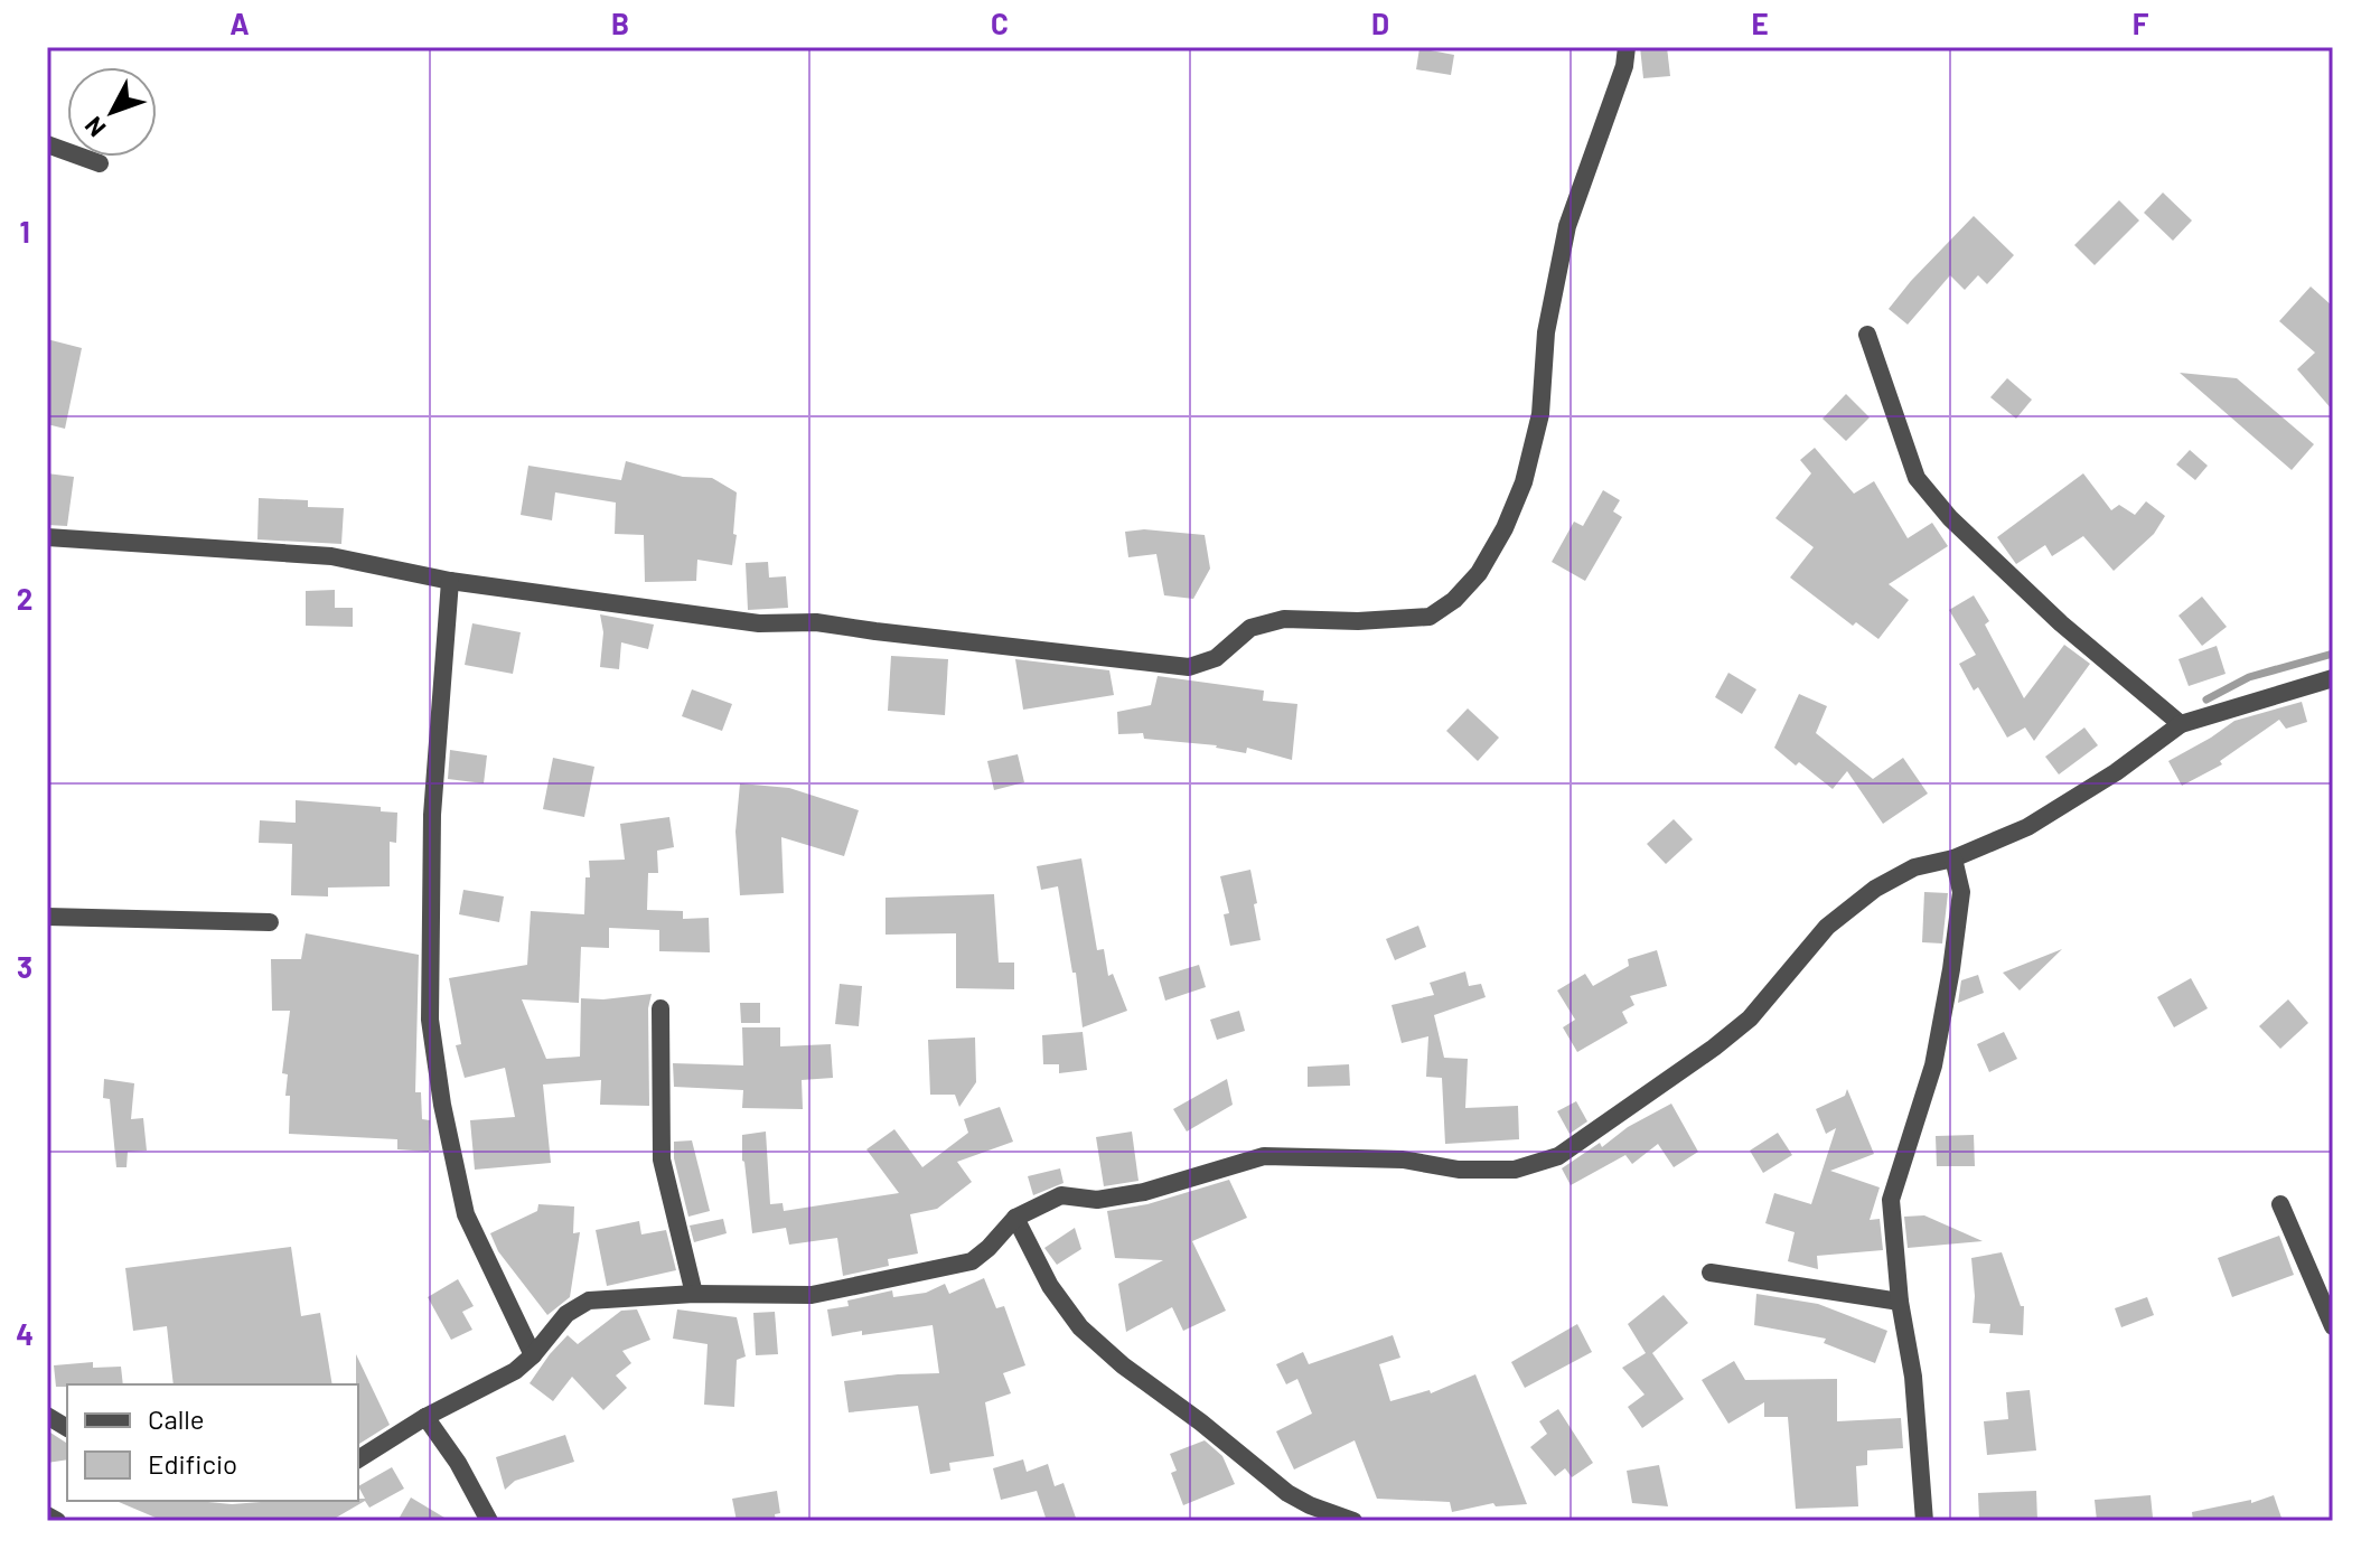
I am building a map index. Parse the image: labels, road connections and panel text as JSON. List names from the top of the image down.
{
  "legend": ["Calle", "Edificio"],
  "north": "bottom left",
  "grid": {
    "columns": [
      "A",
      "B",
      "C",
      "D",
      "E",
      "F"
    ],
    "rows": [
      "1",
      "2",
      "3",
      "4"
    ]
  }
}
